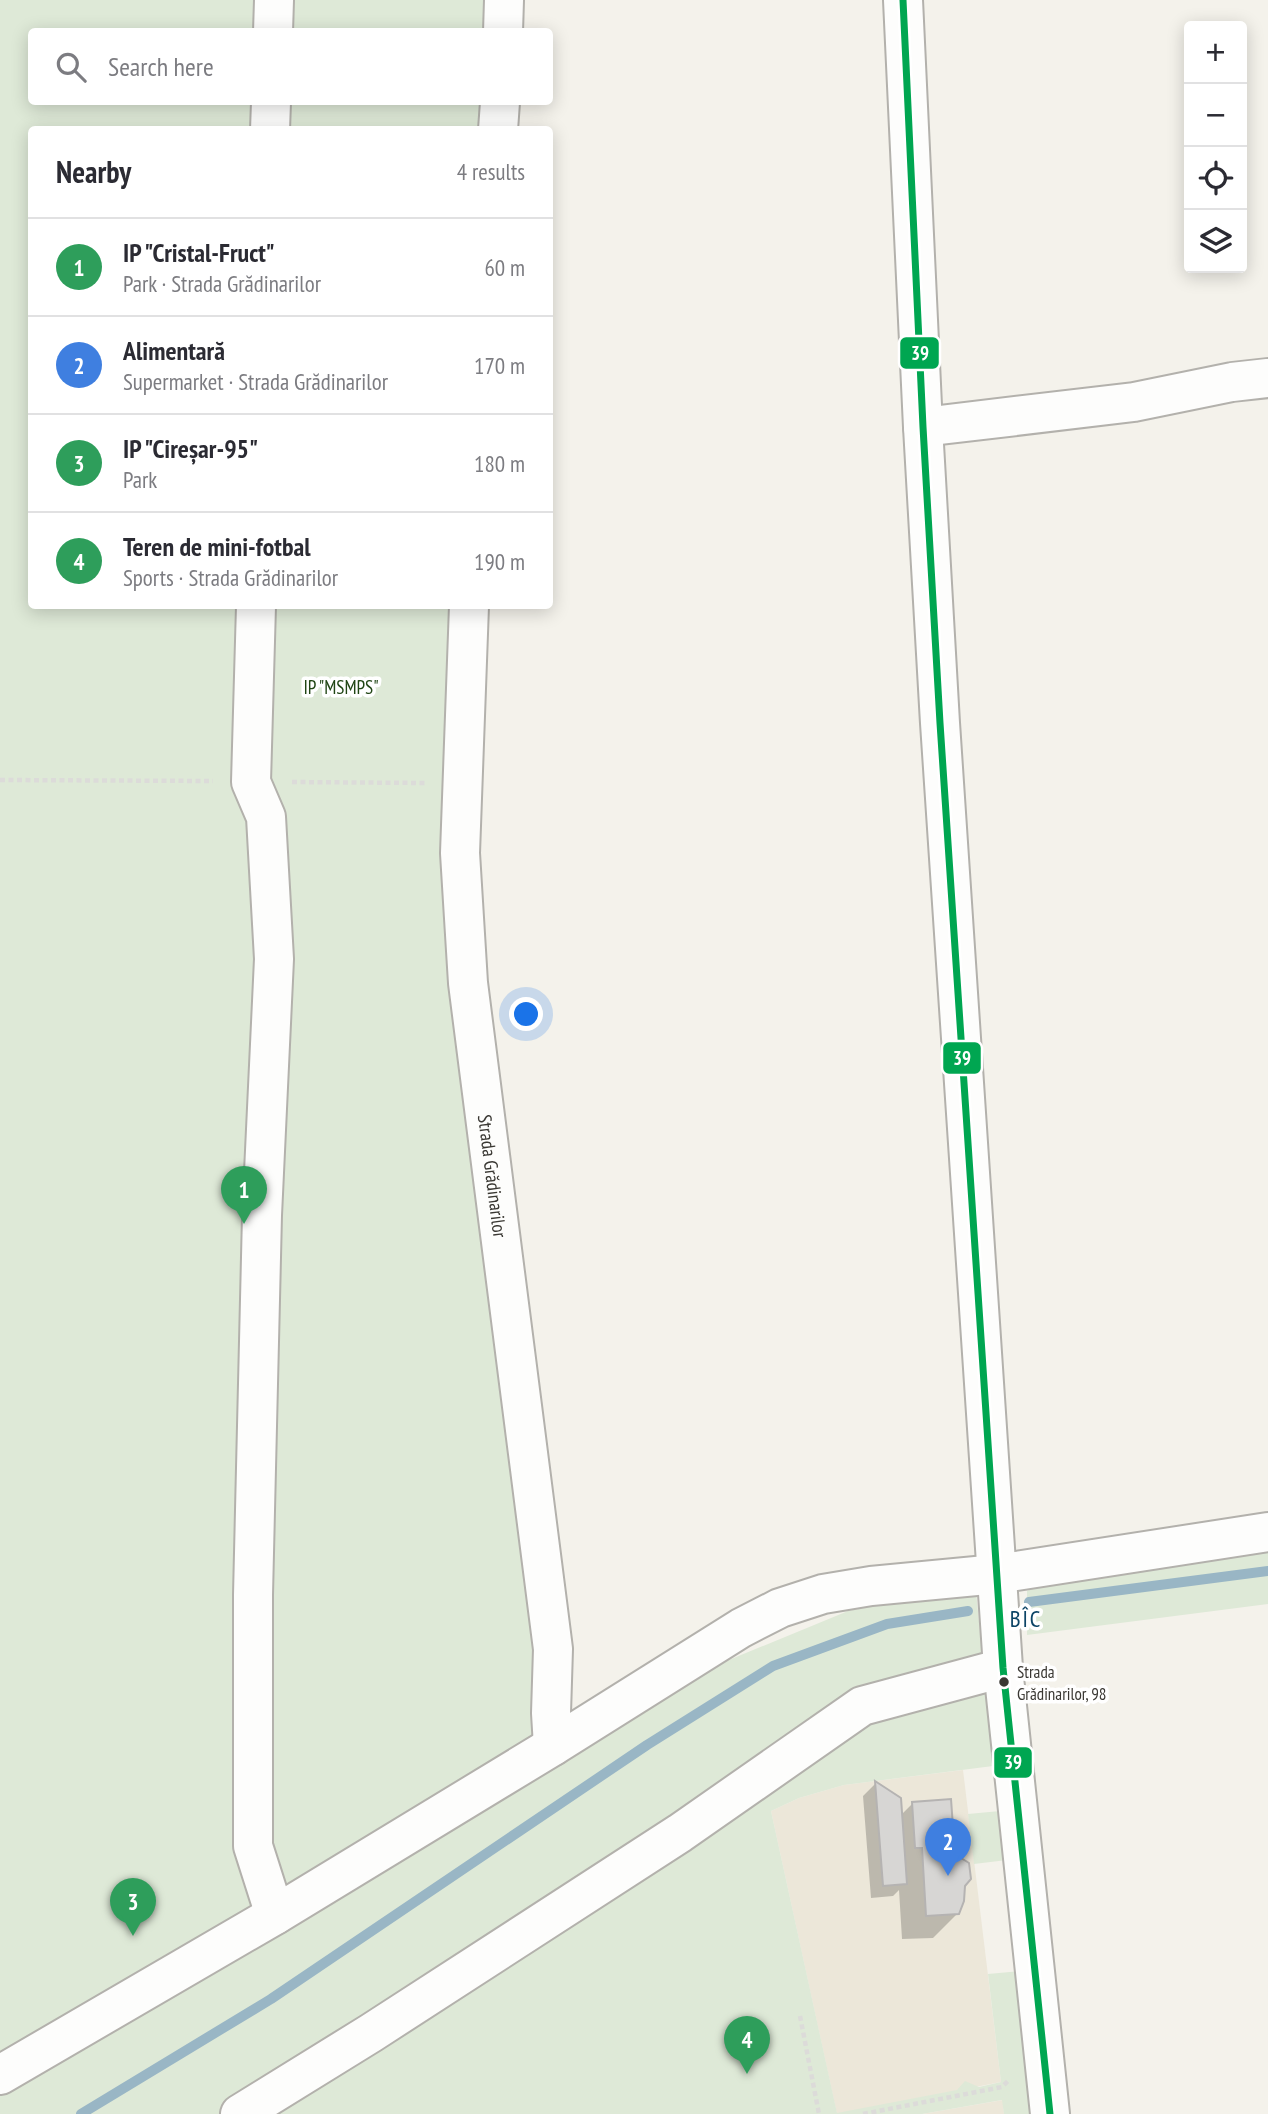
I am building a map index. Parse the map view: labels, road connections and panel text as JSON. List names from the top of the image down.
{
  "streets": {
    "street": ["Strada Grădinarilor"]
  },
  "districts": ["BÎC"],
  "parks": ["IP \"MSMPS\""],
  "places": ["Strada Grădinarilor, 98"],
  "lines": ["transit line 39"],
  "page": {
    "map_buttons": ["+", "−"],
    "search": "Search here",
    "heading": ["Nearby", "4 results"],
    "list": [
      {
        "mark": "1",
        "name": "IP \"Cristal-Fruct\"",
        "note": "Park · Strada Grădinarilor",
        "value": "60 m"
      },
      {
        "mark": "2",
        "name": "Alimentară",
        "note": "Supermarket · Strada Grădinarilor",
        "value": "170 m"
      },
      {
        "mark": "3",
        "name": "IP \"Cireșar-95\"",
        "note": "Park",
        "value": "180 m"
      },
      {
        "mark": "4",
        "name": "Teren de mini-fotbal",
        "note": "Sports · Strada Grădinarilor",
        "value": "190 m"
      }
    ],
    "pins": [
      "1",
      "2",
      "3",
      "4"
    ]
  }
}
